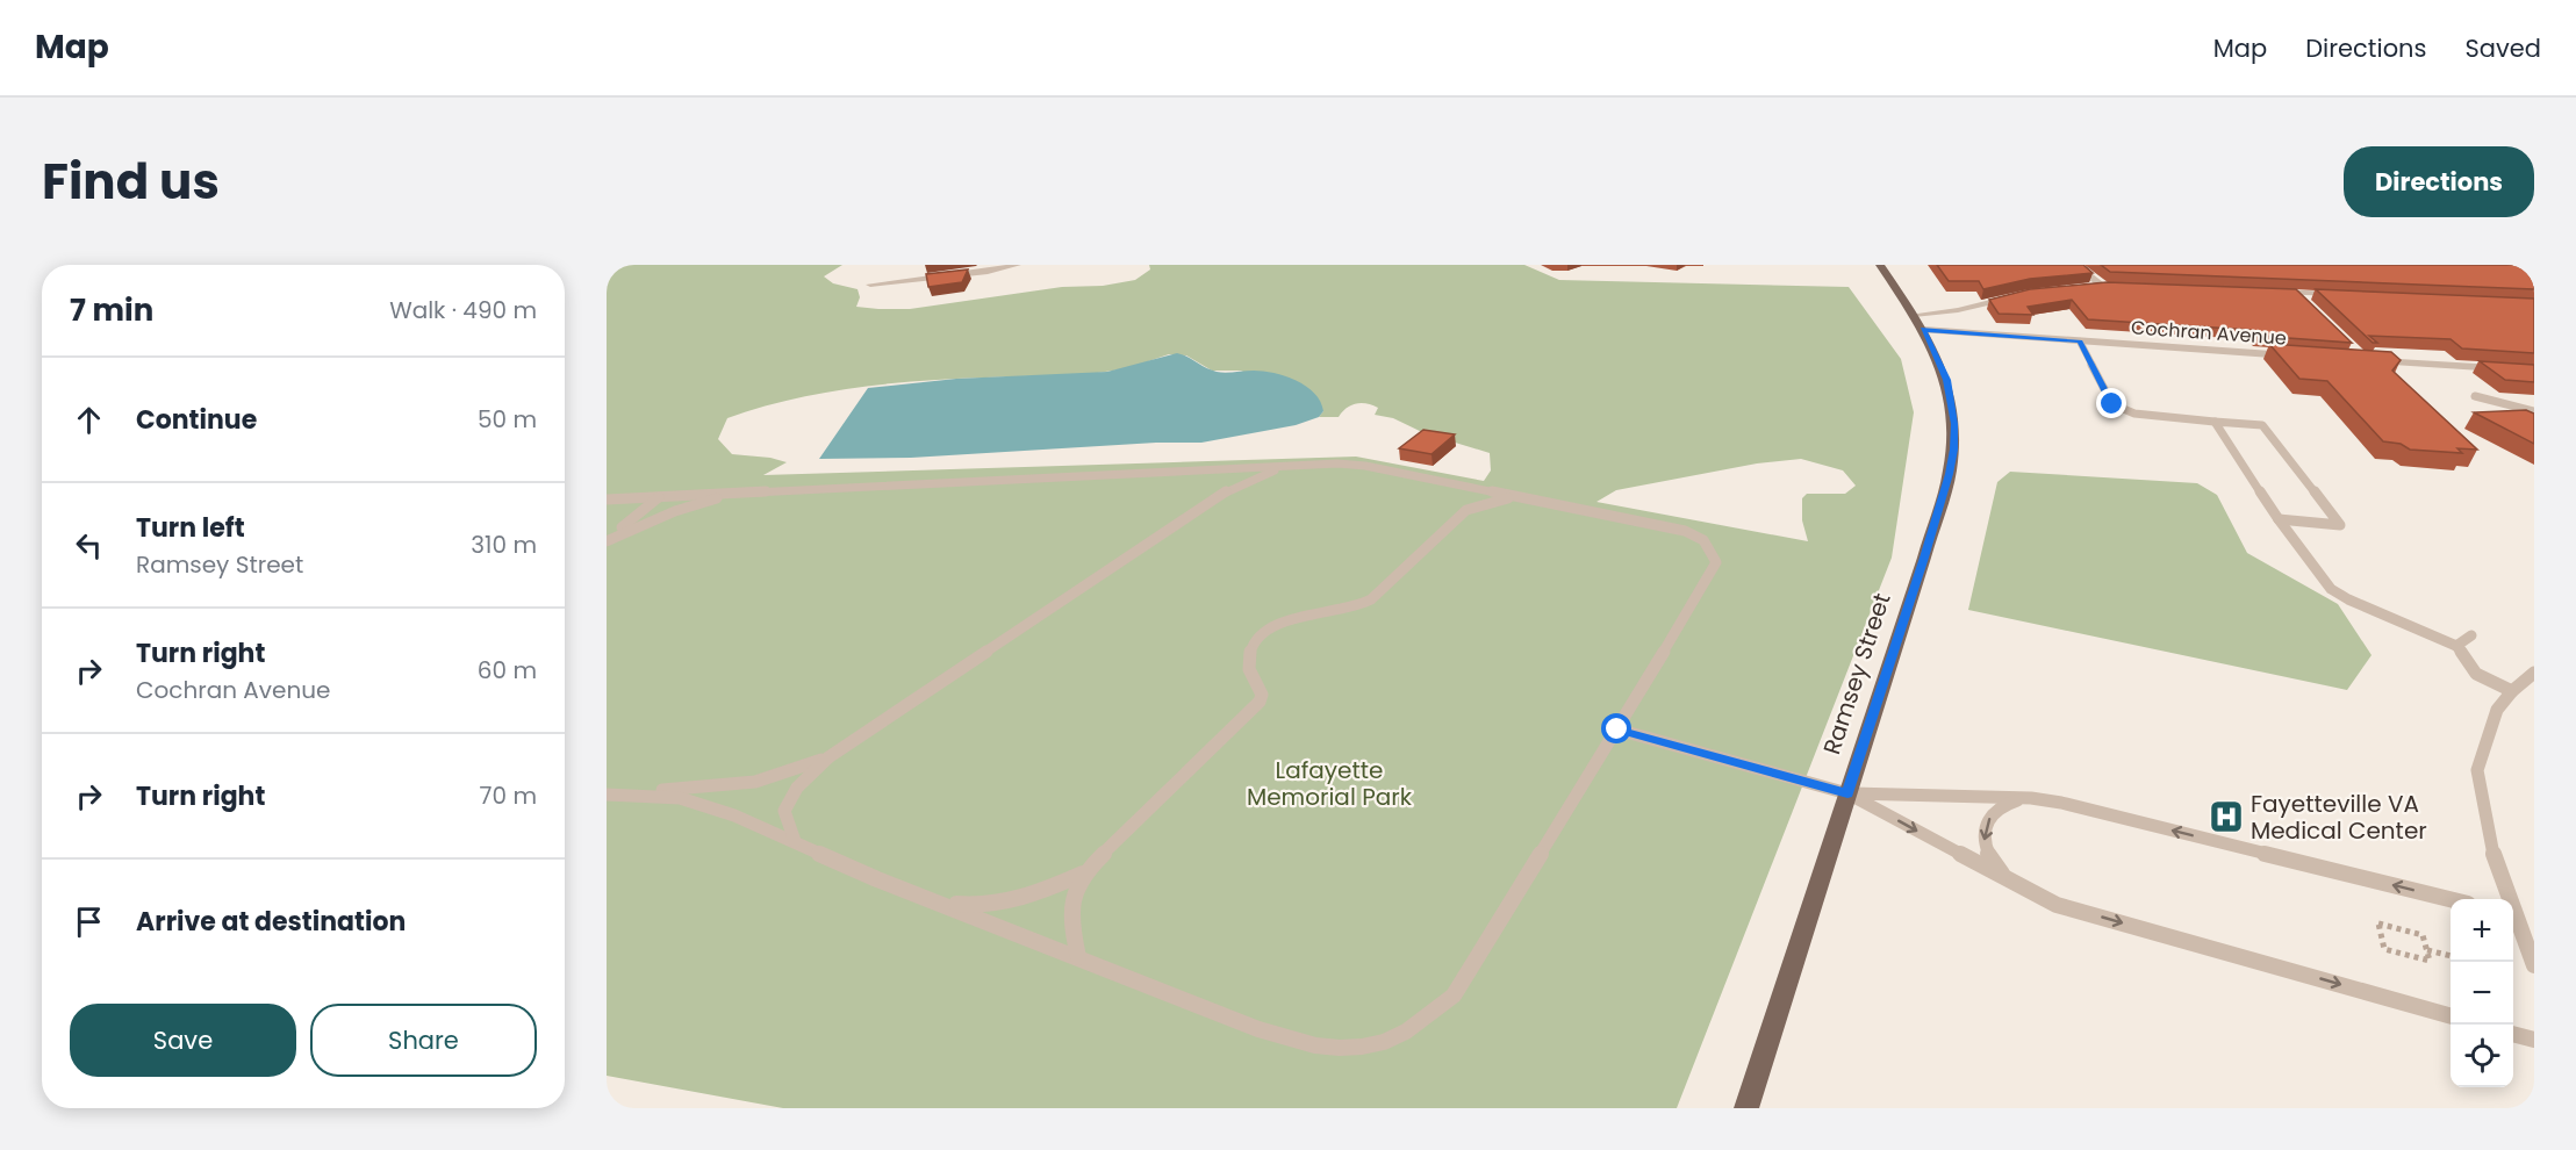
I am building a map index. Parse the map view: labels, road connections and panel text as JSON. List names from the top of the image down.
{
  "streets": {
    "main road": ["Ramsey Street"],
    "street": ["Cochran Avenue"]
  },
  "crossings": [
    ["Cochran Avenue", "Ramsey Street"]
  ],
  "parks": ["Lafayette Memorial Park"],
  "places": {
    "hospital": ["Fayetteville VA Medical Center"]
  },
  "page": {
    "header": "Map",
    "nav": ["Map", "Directions", "Saved"],
    "title": "Find us",
    "buttons": [
      "Directions",
      ["Save", "Share"]
    ],
    "heading": ["7 min", "Walk · 490 m"],
    "list": [
      ["Continue", "50 m"],
      ["Turn left", "Ramsey Street", "310 m"],
      ["Turn right", "Cochran Avenue", "60 m"],
      ["Turn right", "70 m"],
      "Arrive at destination"
    ],
    "map_buttons": ["+", "−"]
  }
}
